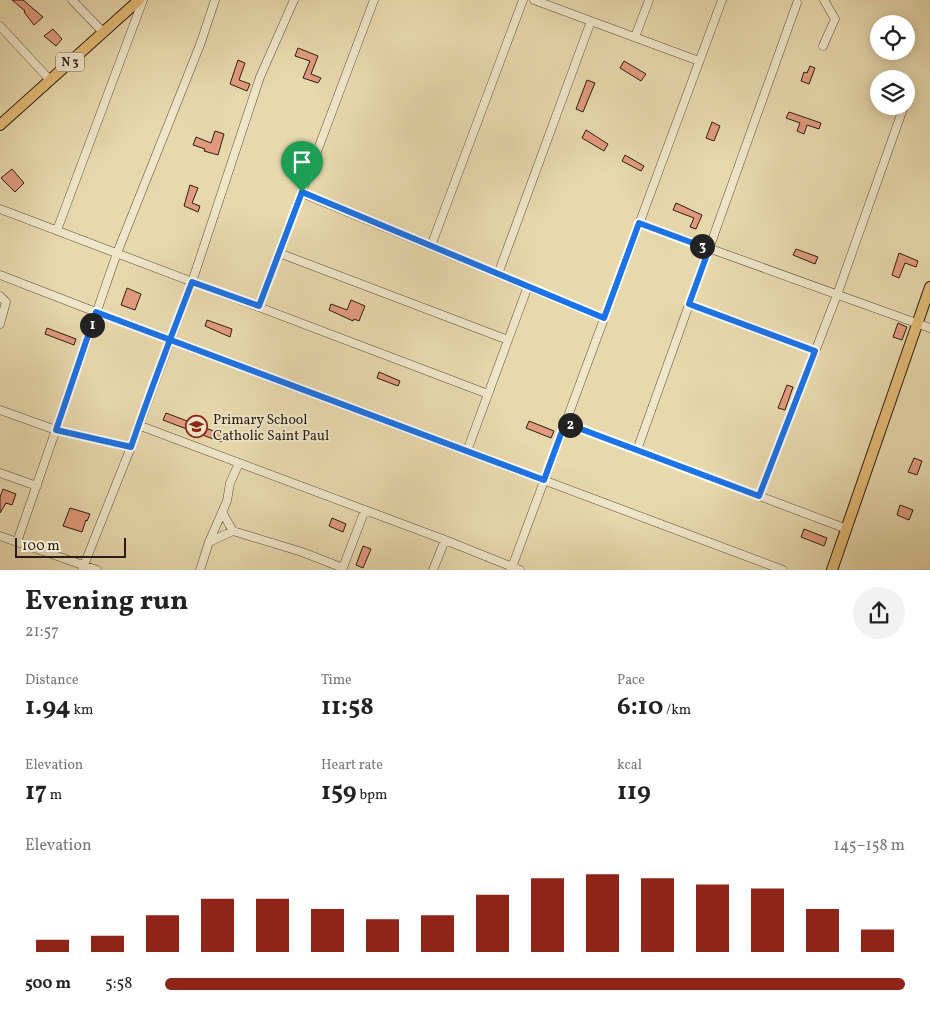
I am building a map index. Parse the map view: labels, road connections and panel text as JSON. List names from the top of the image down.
{
  "streets": {
    "main road": ["N 3"]
  },
  "places": {
    "school or university": ["Primary School Catholic Saint Paul"]
  },
  "scale_bar": "100 m",
  "page": {
    "pins": ["3", "1", "2"],
    "scale": "100 m",
    "heading": ["Evening run", "21:57"],
    "stats": [
      ["Distance", "1.94 km"],
      ["Time", "11:58"],
      ["Pace", "6:10 /km"],
      ["Elevation", "17 m"],
      ["Heart rate", "159 bpm"],
      ["kcal", "119"]
    ],
    "chart": ["Elevation", "145–158 m"],
    "list": [
      {
        "name": "500 m",
        "note": "5:58"
      }
    ]
  }
}
